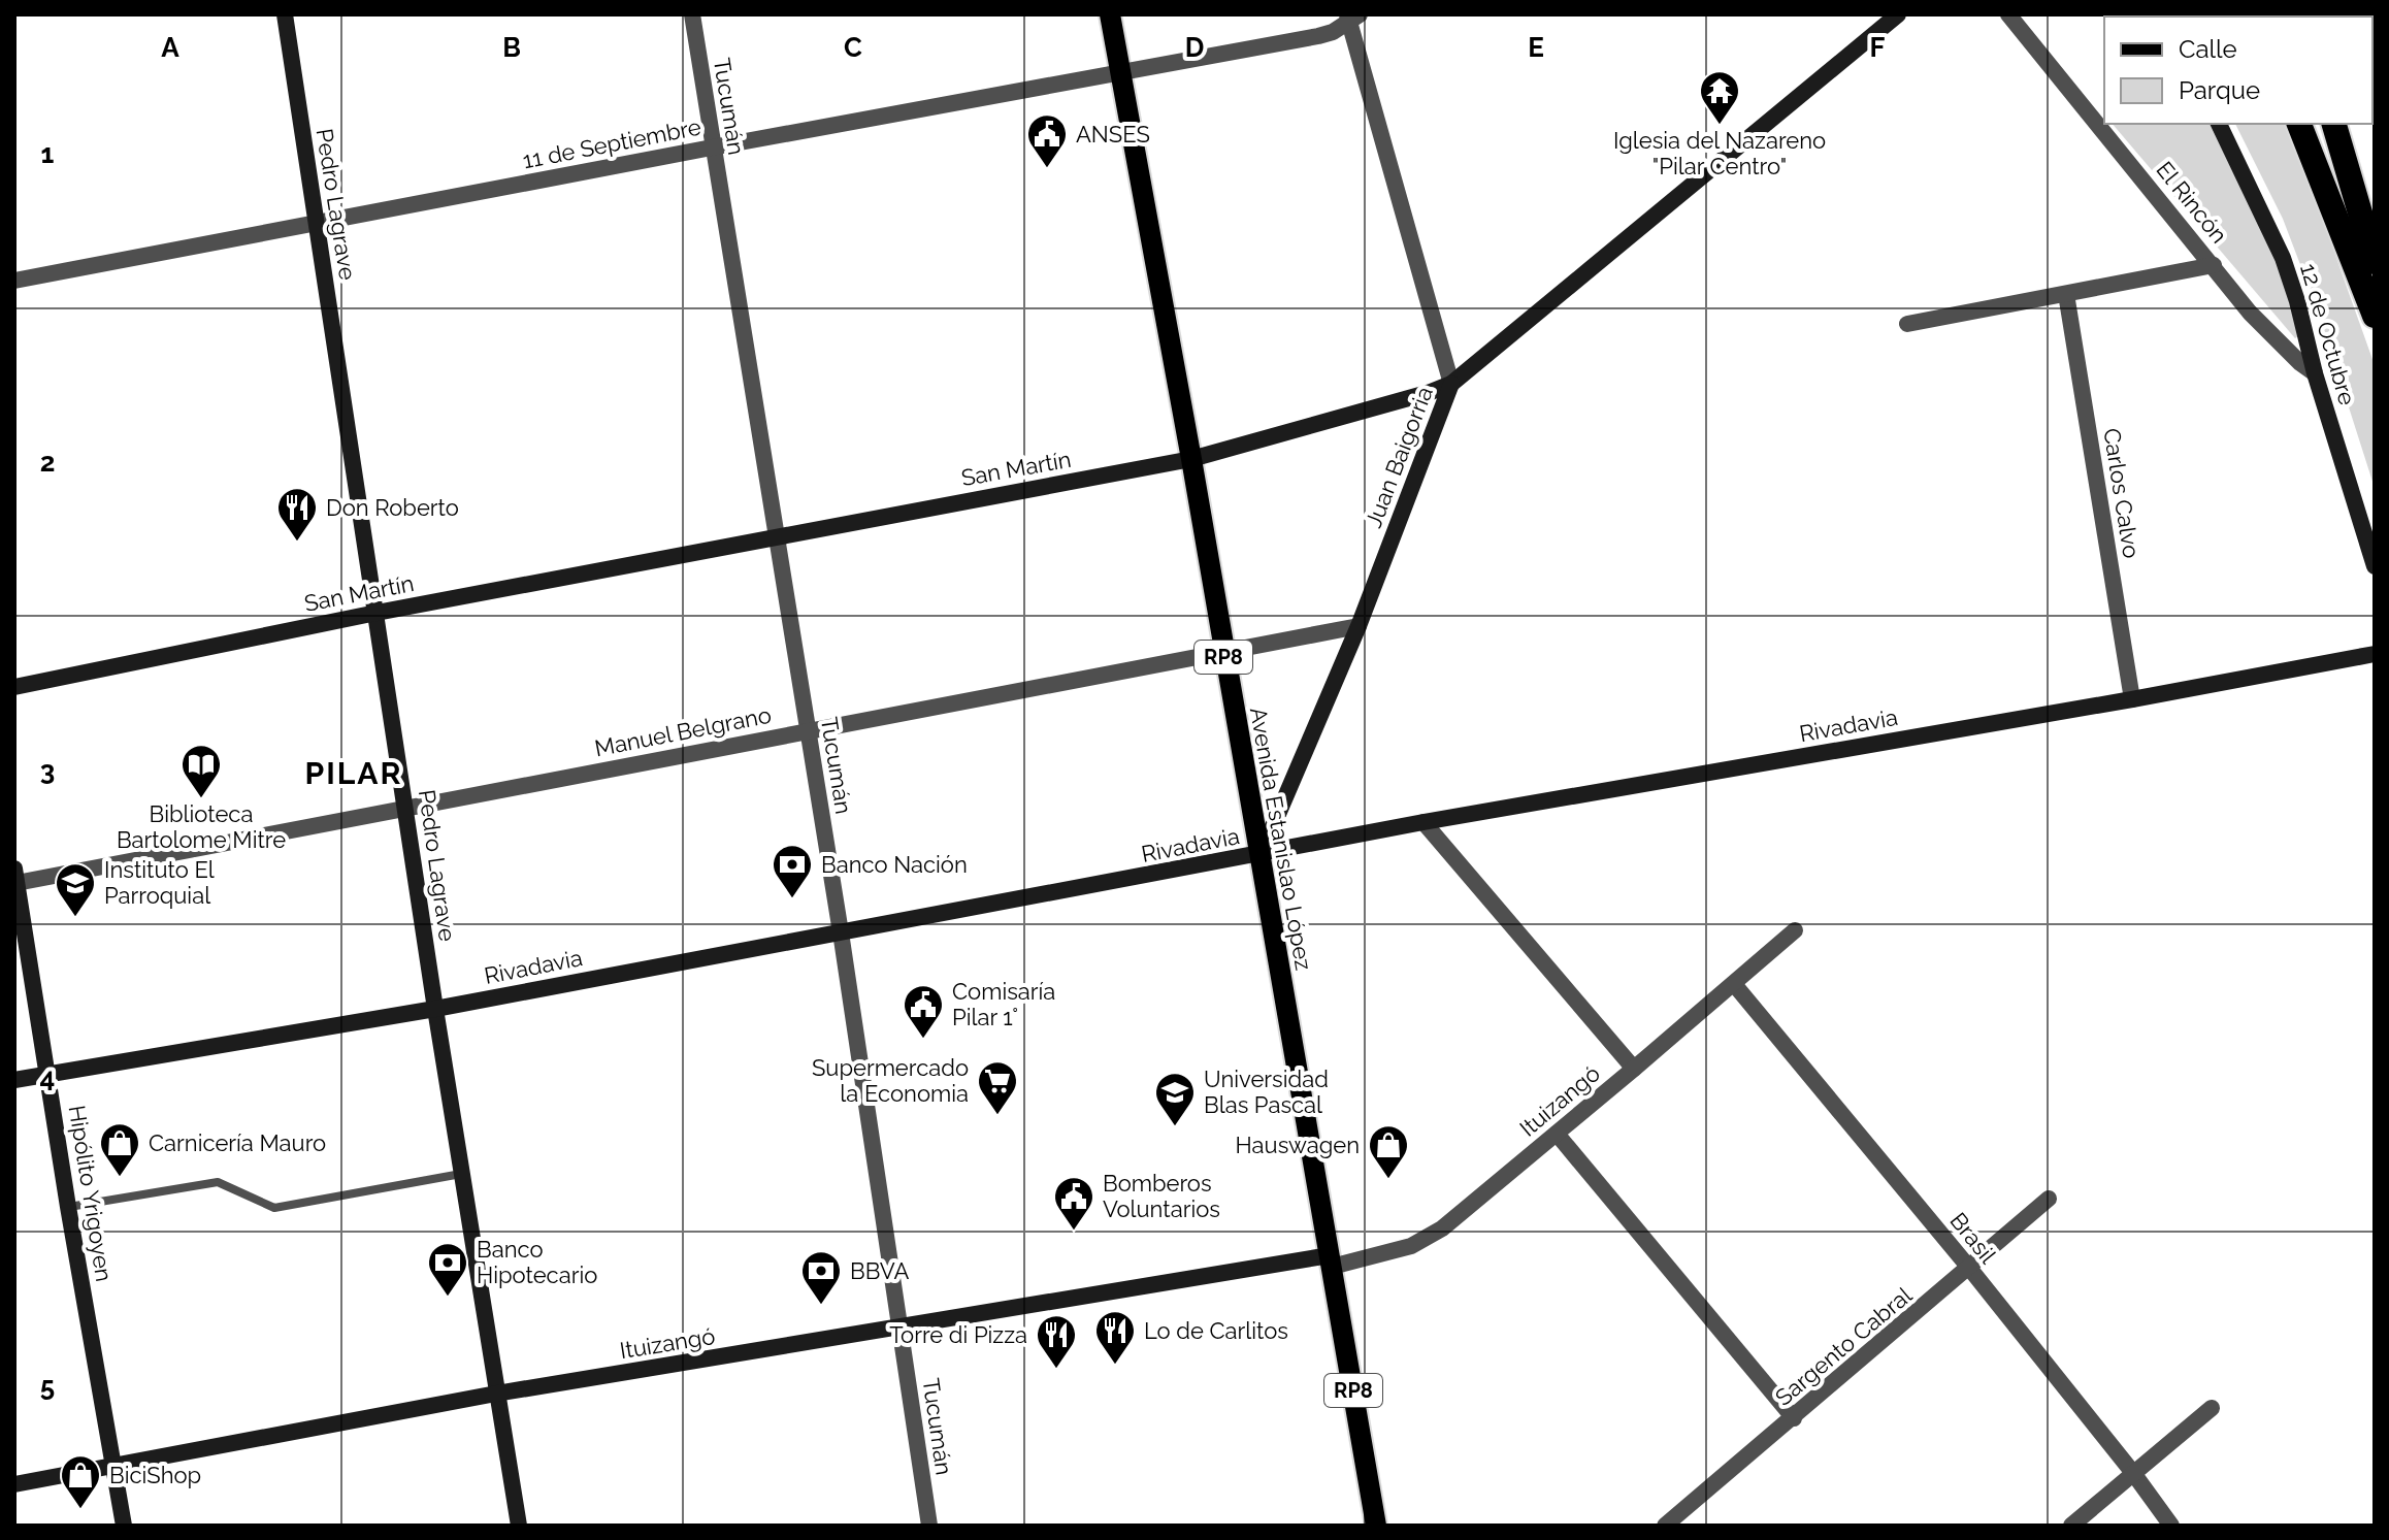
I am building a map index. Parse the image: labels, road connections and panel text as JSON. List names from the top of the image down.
{
  "streets": {
    "main road": ["RP8", "Avenida Estanislao López"],
    "street": [
      "Tucumán",
      "11 de Septiembre",
      "El Rincón",
      "Pedro Lagrave",
      "12 de Octubre",
      "Juan Baigorria",
      "San Martín",
      "Carlos Calvo",
      "Rivadavia",
      "Manuel Belgrano",
      "Ituizangó",
      "Hipólito Yrigoyen",
      "Brasil",
      "Sargento Cabral"
    ]
  },
  "crossings": [
    ["Tucumán", "11 de Septiembre"],
    ["Tucumán", "San Martín"],
    ["Tucumán", "Rivadavia"],
    ["Tucumán", "Manuel Belgrano"],
    ["Tucumán", "Ituizangó"],
    ["11 de Septiembre", "Pedro Lagrave"],
    ["11 de Septiembre", "Juan Baigorria"],
    ["11 de Septiembre", "Avenida Estanislao López"],
    ["El Rincón", "12 de Octubre"],
    ["Pedro Lagrave", "San Martín"],
    ["Pedro Lagrave", "Rivadavia"],
    ["Pedro Lagrave", "Manuel Belgrano"],
    ["Pedro Lagrave", "Ituizangó"],
    ["Juan Baigorria", "San Martín"],
    ["Juan Baigorria", "Rivadavia"],
    ["Juan Baigorria", "Manuel Belgrano"],
    ["Juan Baigorria", "Avenida Estanislao López"],
    ["San Martín", "Avenida Estanislao López"],
    ["Carlos Calvo", "Rivadavia"],
    ["Rivadavia", "Avenida Estanislao López"],
    ["Rivadavia", "Hipólito Yrigoyen"],
    ["Manuel Belgrano", "Avenida Estanislao López"],
    ["Manuel Belgrano", "Hipólito Yrigoyen"],
    ["Avenida Estanislao López", "Ituizangó"],
    ["Ituizangó", "Hipólito Yrigoyen"],
    ["Ituizangó", "Brasil"],
    ["Brasil", "Sargento Cabral"]
  ],
  "districts": ["PILAR"],
  "places": {
    "temple": ["Iglesia del Nazareno \"Pilar Centro\""],
    "public building": ["ANSES", "Comisaría Pilar 1°", "Bomberos Voluntarios"],
    "restaurant": ["Don Roberto", "Lo de Carlitos", "Torre di Pizza"],
    "library": ["Biblioteca Bartolome Mitre"],
    "bank": ["Banco Nación", "Banco Hipotecario", "BBVA"],
    "school or university": ["Instituto El Parroquial", "Universidad Blas Pascal"],
    "supermarket": ["Supermercado la Economia"],
    "shop": ["Carnicería Mauro", "Hauswagen", "BiciShop"]
  },
  "legend": ["Calle", "Parque"],
  "grid": {
    "columns": [
      "A",
      "B",
      "C",
      "D",
      "E",
      "F"
    ],
    "rows": [
      "1",
      "2",
      "3",
      "4",
      "5"
    ]
  }
}
